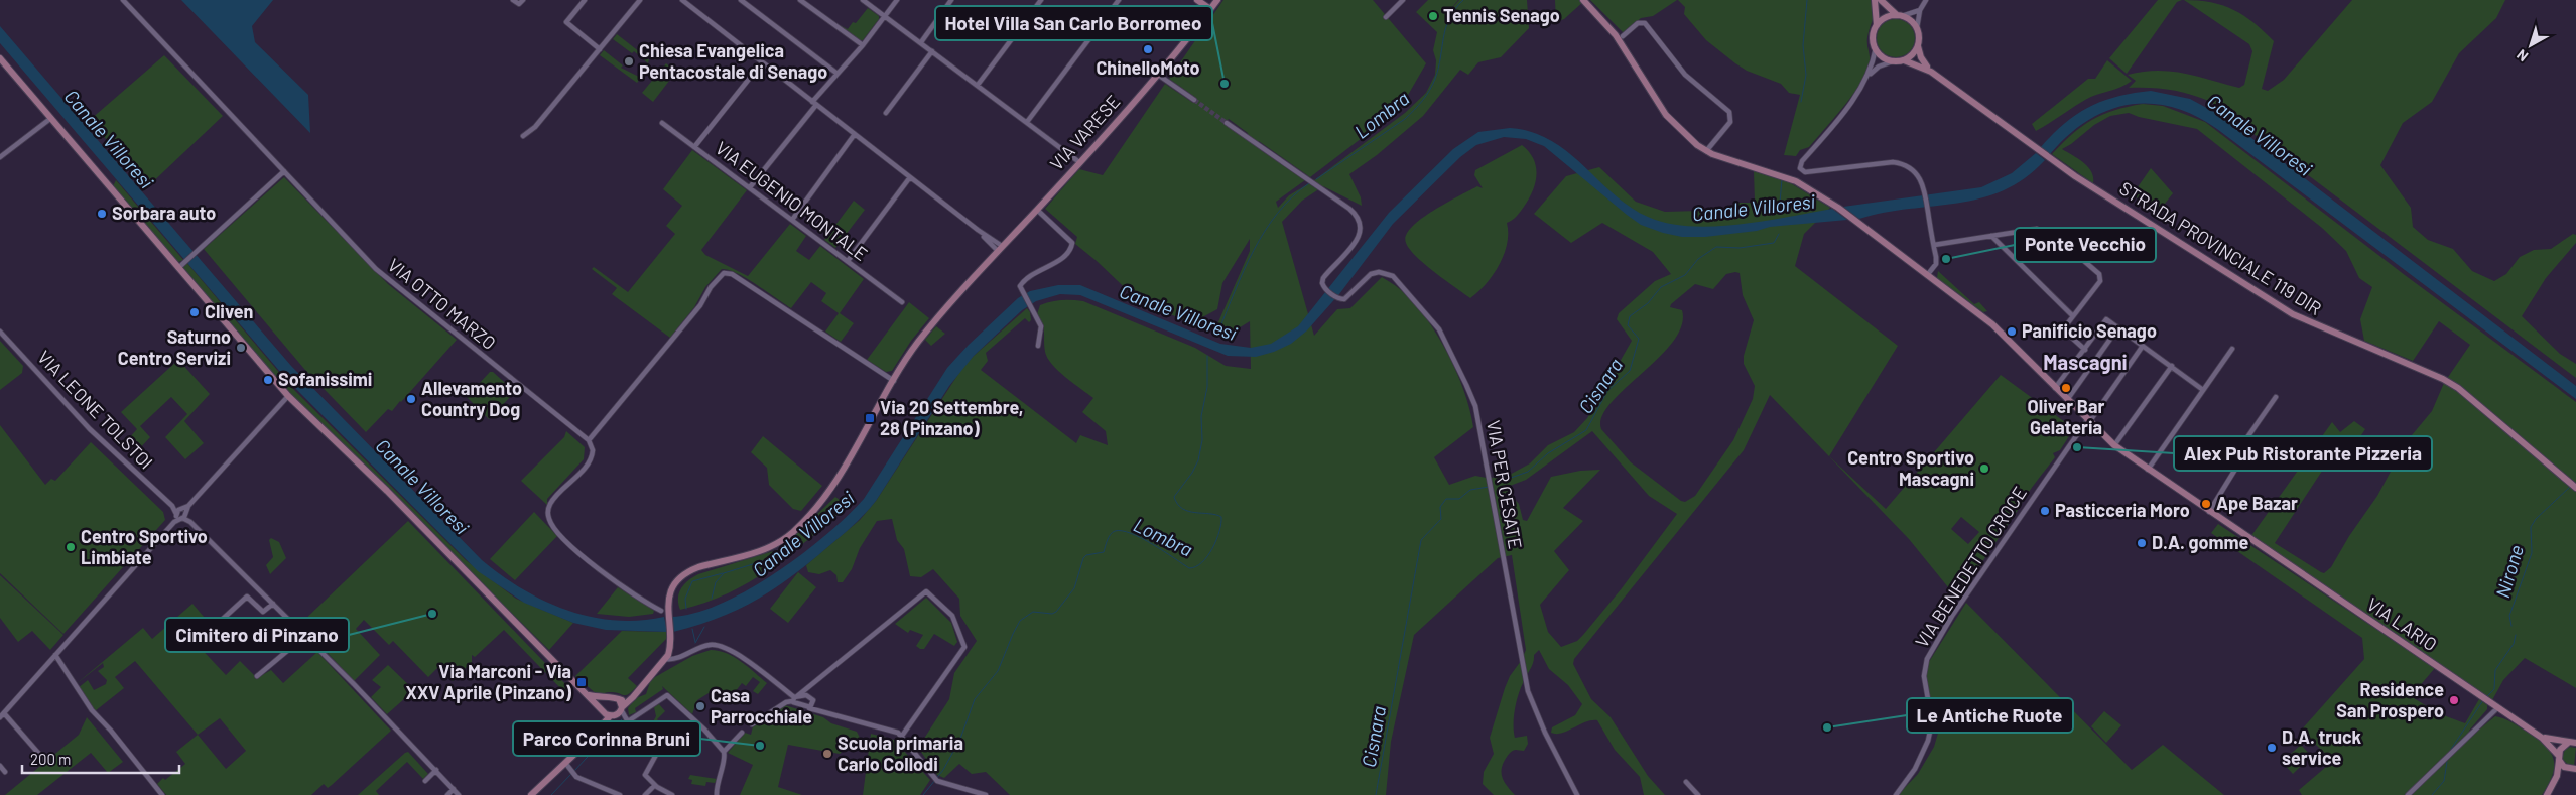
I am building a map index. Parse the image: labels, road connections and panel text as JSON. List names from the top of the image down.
{
  "streets": {
    "street": [
      "VIA VARESE",
      "VIA EUGENIO MONTALE",
      "STRADA PROVINCIALE 119 DIR",
      "VIA OTTO MARZO",
      "VIA LEONE TOLSTOI",
      "VIA PER CESATE",
      "VIA BENEDETTO CROCE",
      "VIA LARIO"
    ]
  },
  "crossings": [
    ["VIA BENEDETTO CROCE", "VIA LARIO"]
  ],
  "districts": ["Mascagni"],
  "water": [
    "Lombra",
    "Canale Villoresi",
    "Cisnara",
    "Nirone"
  ],
  "places": {
    "other": [
      "Tennis Senago",
      "ChinelloMoto",
      "Chiesa Evangelica Pentacostale di Senago",
      "Hotel Villa San Carlo Borromeo",
      "Sorbara auto",
      "Ponte Vecchio",
      "Cliven",
      "Panificio Senago",
      "Saturno Centro Servizi",
      "Sofanissimi",
      "Oliver Bar Gelateria",
      "Allevamento Country Dog",
      "Alex Pub Ristorante Pizzeria",
      "Centro Sportivo Mascagni",
      "Ape Bazar",
      "Pasticceria Moro",
      "D.A. gomme",
      "Centro Sportivo Limbiate",
      "Cimitero di Pinzano",
      "Residence San Prospero",
      "Casa Parrocchiale",
      "Le Antiche Ruote",
      "Parco Corinna Bruni",
      "D.A. truck service",
      "Scuola primaria Carlo Collodi"
    ],
    "transit": ["Via 20 Settembre, 28 (Pinzano)", "Via Marconi - Via XXV Aprile (Pinzano)"]
  },
  "scale_bar": "200 m",
  "north": "bottom left"
}
